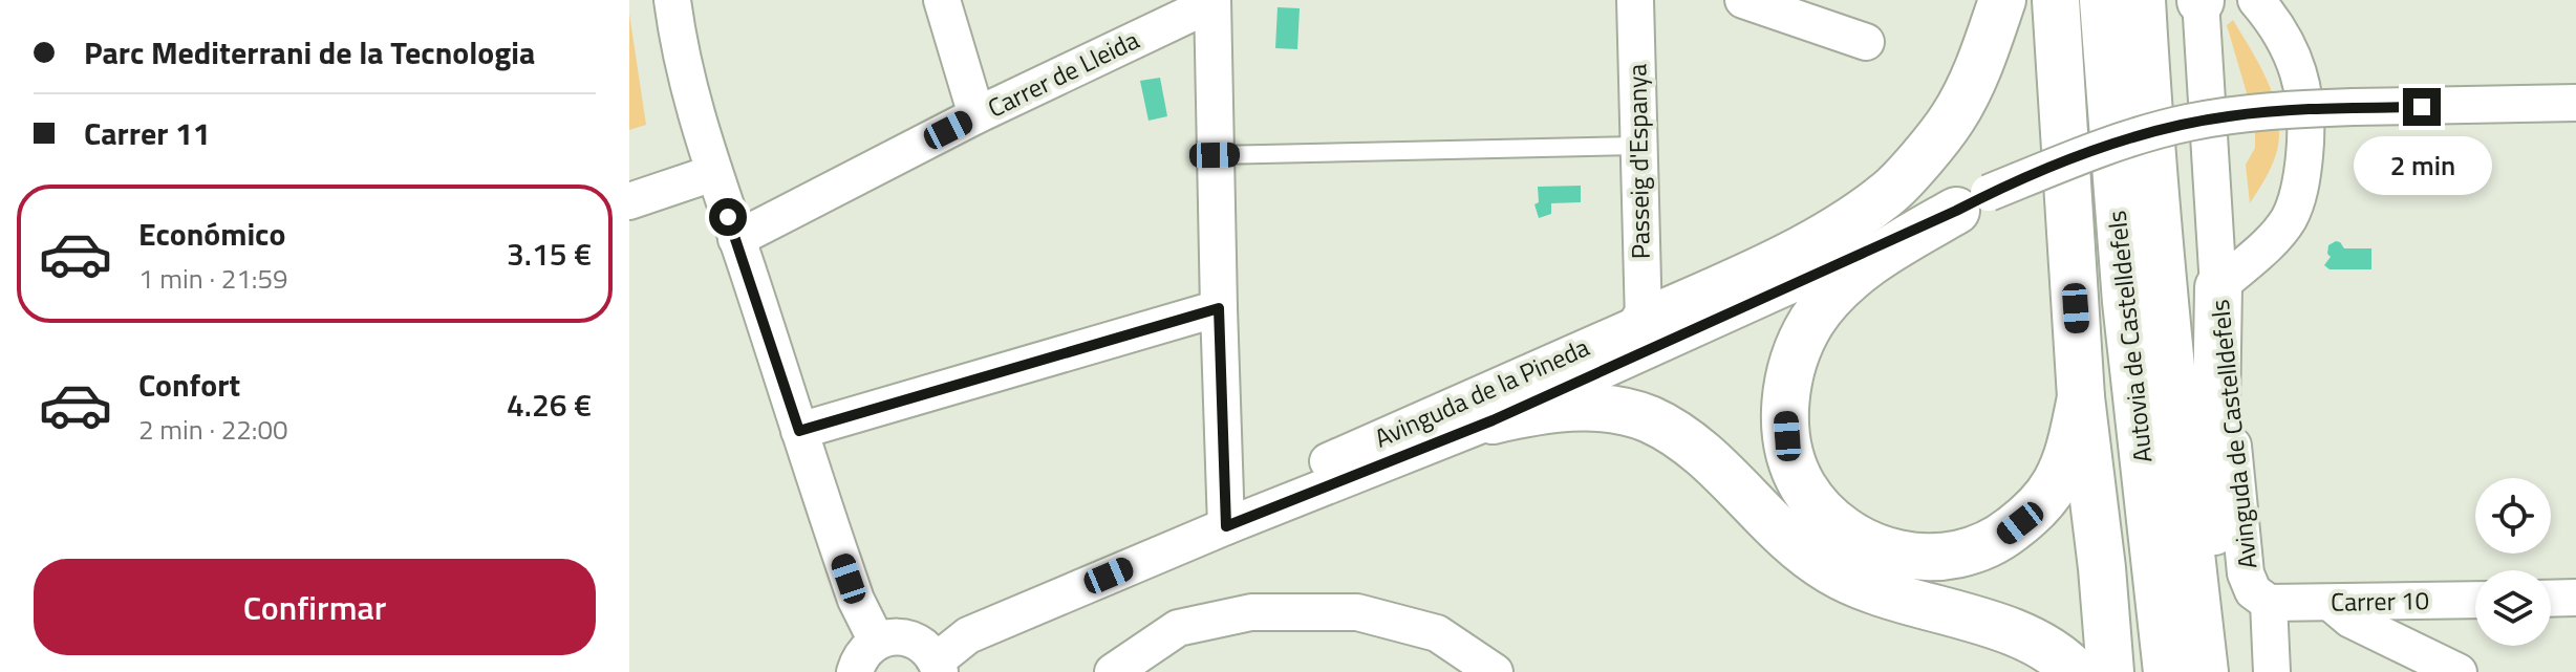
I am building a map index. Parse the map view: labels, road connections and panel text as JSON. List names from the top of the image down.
{
  "streets": {
    "highway": ["Autovia de Castelldefels"],
    "street": [
      "Carrer de Lleida",
      "Passeig d'Espanya",
      "Avinguda de la Pineda",
      "Avinguda de Castelldefels",
      "Carrer 10"
    ]
  },
  "crossings": [
    ["Passeig d'Espanya", "Avinguda de la Pineda"],
    ["Avinguda de Castelldefels", "Carrer 10"]
  ],
  "page": {
    "banner": ["Parc Mediterrani de la Tecnologia", "Carrer 11"],
    "bubble": "2 min",
    "list": [
      {
        "name": "Económico",
        "note": "1 min · 21:59",
        "value": "3.15 €"
      },
      {
        "name": "Confort",
        "note": "2 min · 22:00",
        "value": "4.26 €"
      }
    ],
    "buttons": "Confirmar"
  }
}
